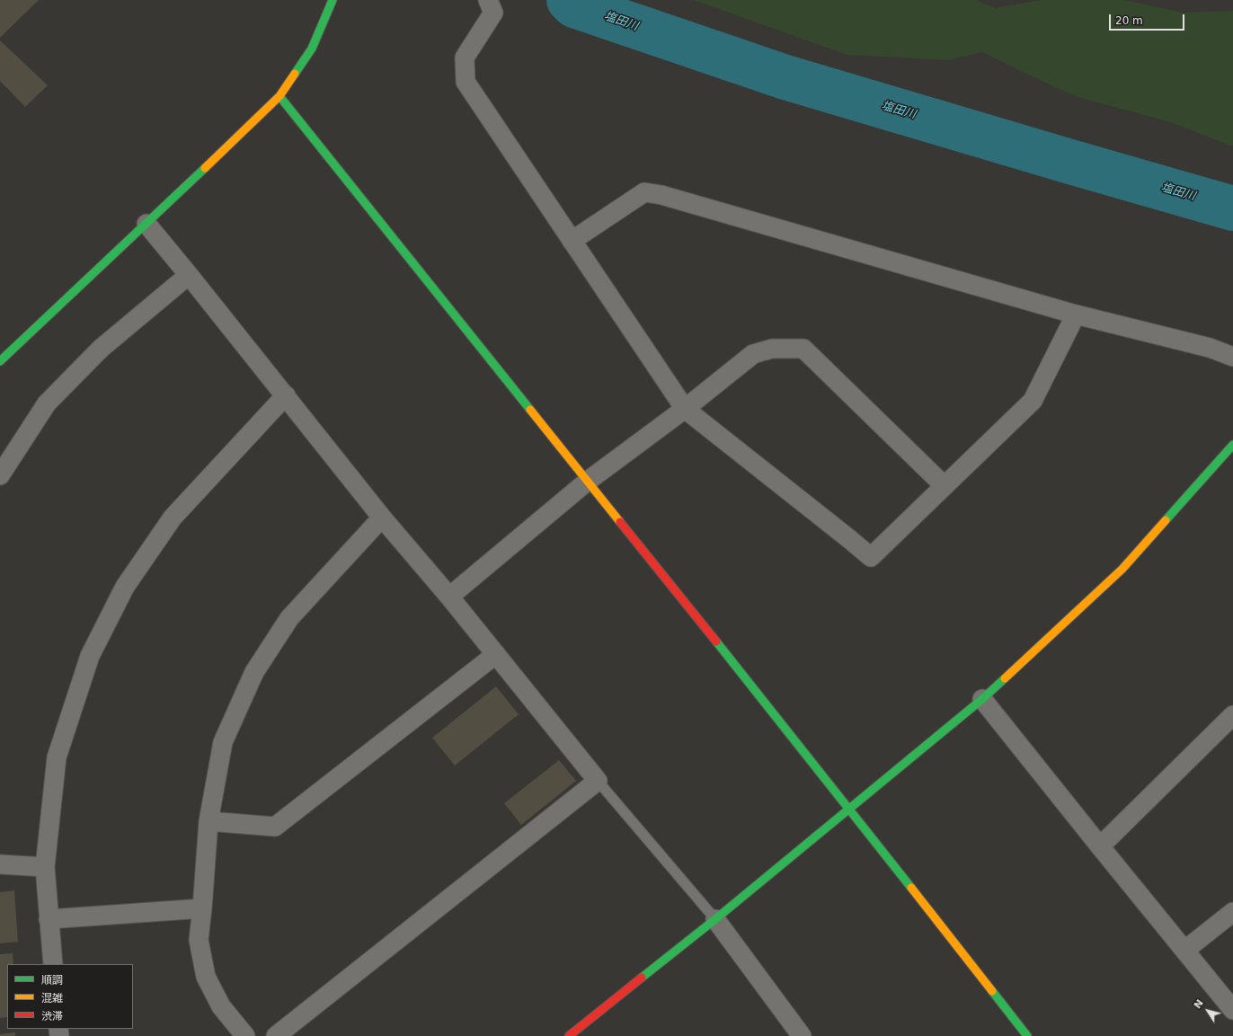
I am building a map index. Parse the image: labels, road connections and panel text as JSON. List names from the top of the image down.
{
  "water": ["塩田川"],
  "legend": ["順調", "混雑", "渋滞"],
  "scale_bar": "20 m",
  "north": "top left"
}
